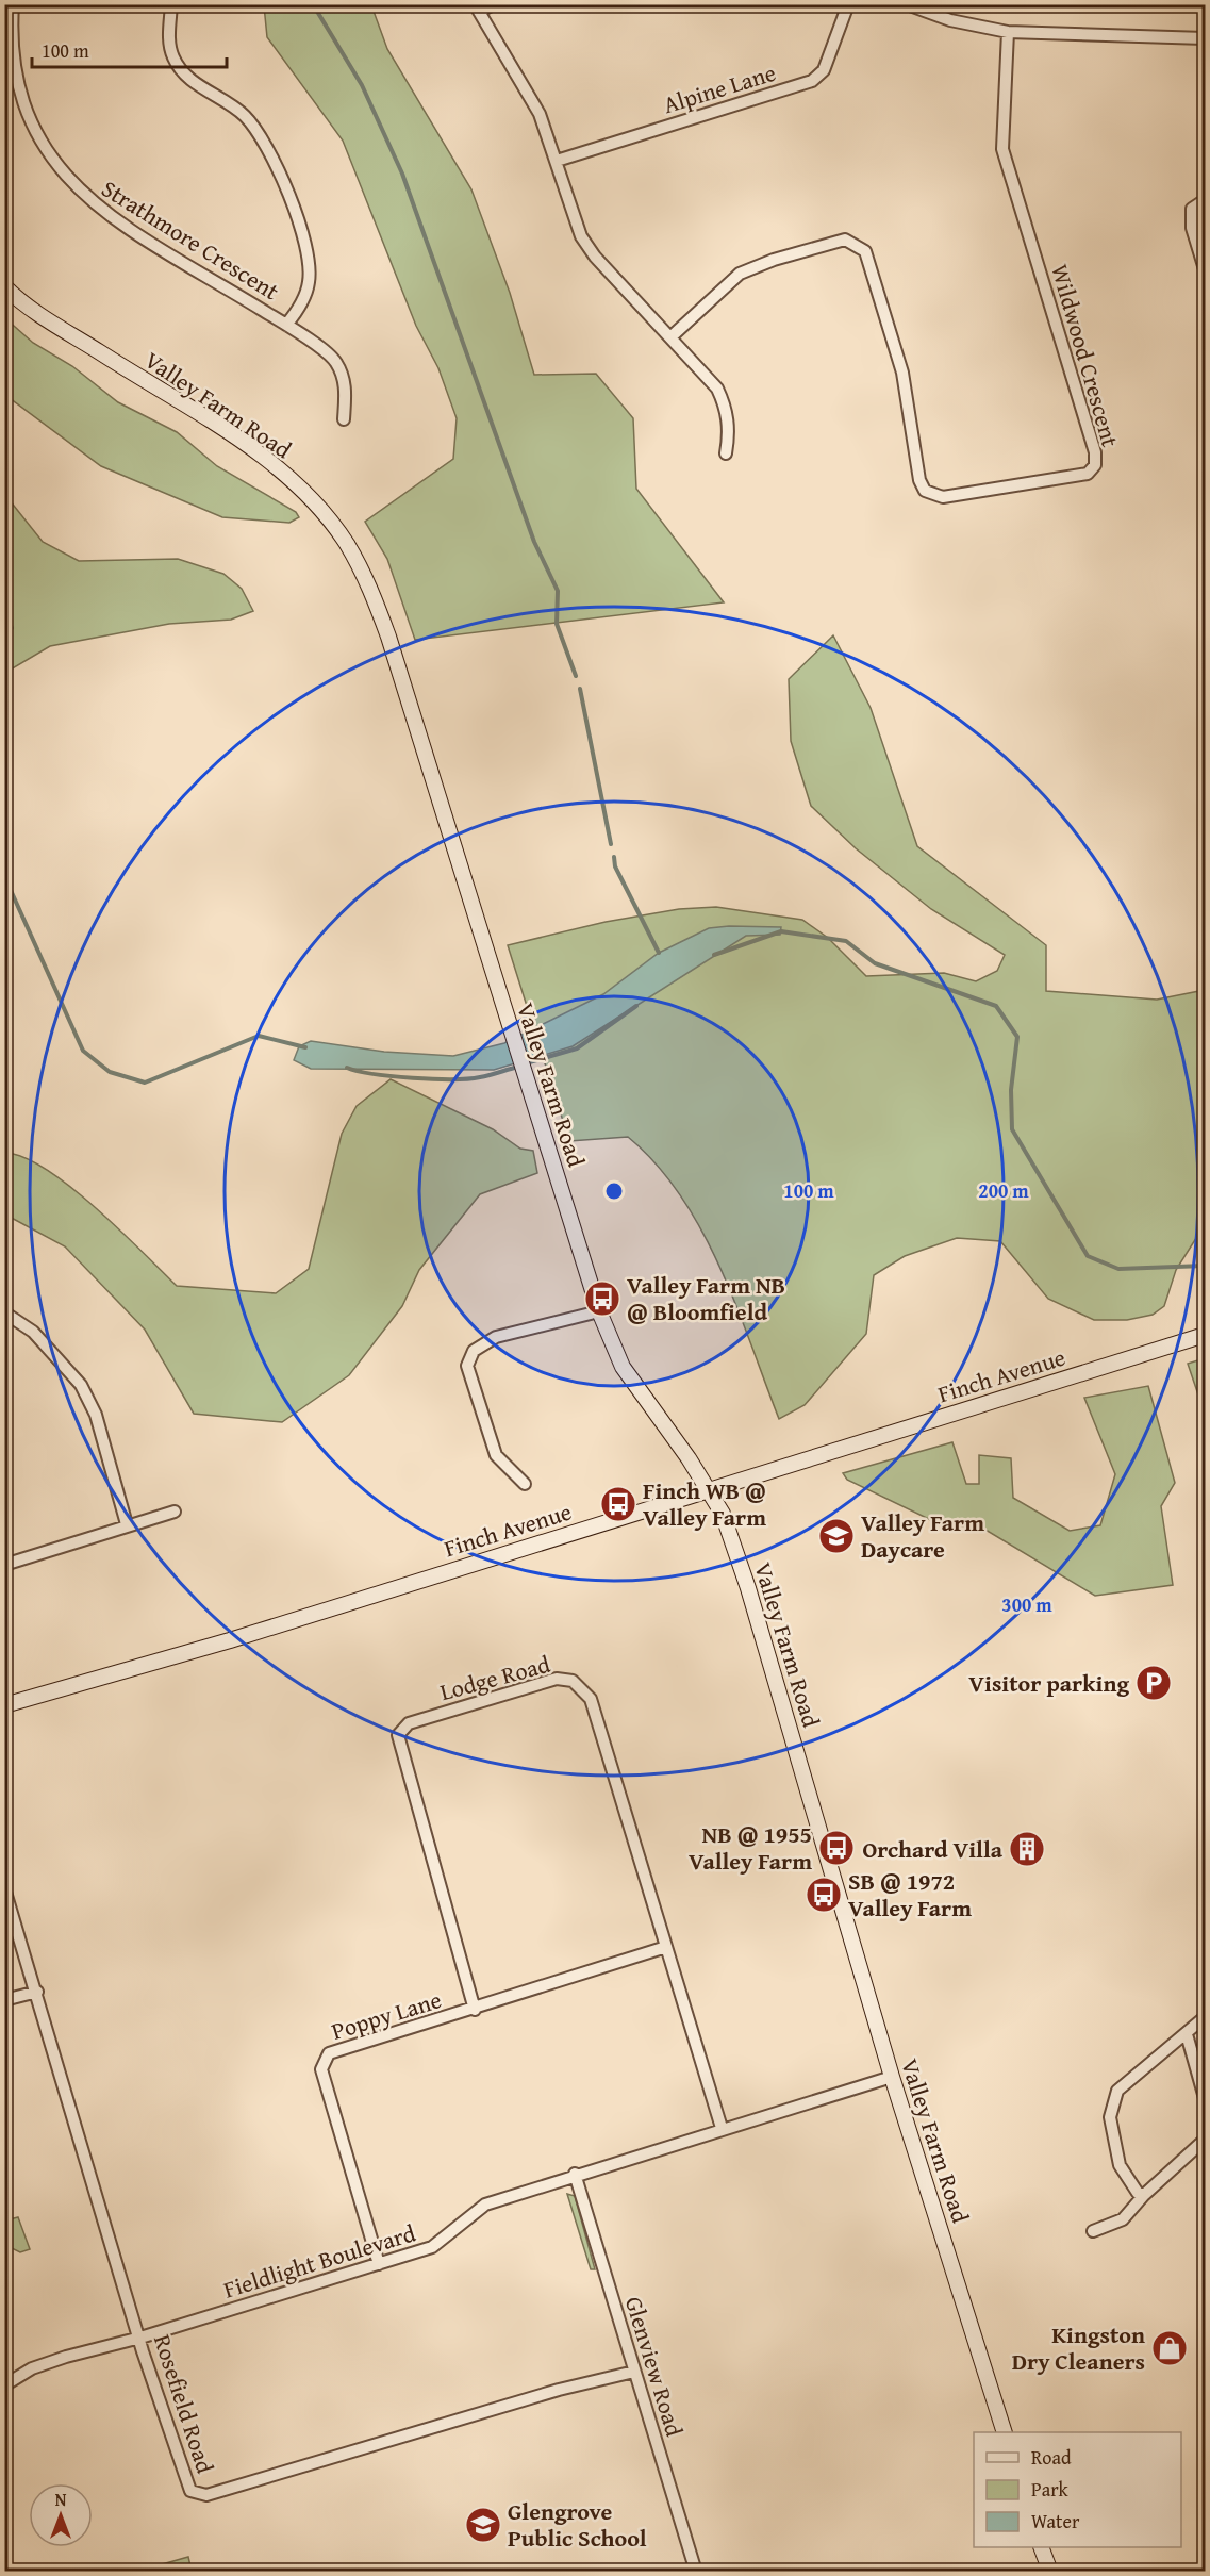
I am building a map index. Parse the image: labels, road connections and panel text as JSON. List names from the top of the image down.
{
  "streets": {
    "street": [
      "Alpine Lane",
      "Strathmore Crescent",
      "Wildwood Crescent",
      "Valley Farm Road",
      "Finch Avenue",
      "Lodge Road",
      "Poppy Lane",
      "Fieldlight Boulevard",
      "Glenview Road",
      "Rosefield Road"
    ]
  },
  "crossings": [
    ["Valley Farm Road", "Finch Avenue"],
    ["Valley Farm Road", "Fieldlight Boulevard"],
    ["Lodge Road", "Poppy Lane"],
    ["Lodge Road", "Fieldlight Boulevard"],
    ["Poppy Lane", "Fieldlight Boulevard"],
    ["Fieldlight Boulevard", "Glenview Road"],
    ["Fieldlight Boulevard", "Rosefield Road"],
    ["Glenview Road", "Rosefield Road"]
  ],
  "places": {
    "bus stop": [
      "Valley Farm NB @ Bloomfield",
      "Finch WB @ Valley Farm",
      "NB @ 1955 Valley Farm",
      "SB @ 1972 Valley Farm"
    ],
    "school or university": ["Valley Farm Daycare", "Glengrove Public School"],
    "parking": ["Visitor parking"],
    "building": ["Orchard Villa"],
    "shop": ["Kingston Dry Cleaners"]
  },
  "legend": ["Road", "Park", "Water"],
  "scale_bar": "100 m",
  "north": "top",
  "rings": ["100 m", "200 m", "300 m"]
}
